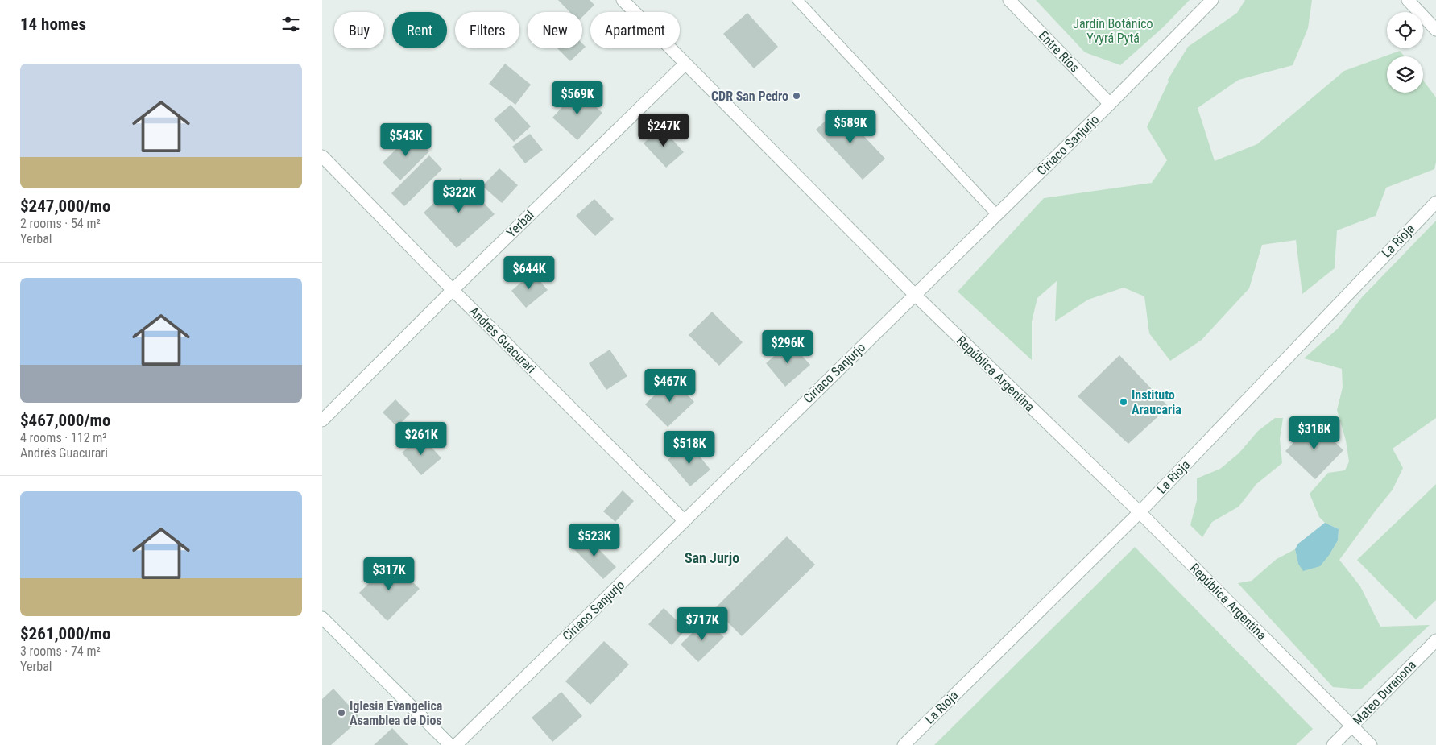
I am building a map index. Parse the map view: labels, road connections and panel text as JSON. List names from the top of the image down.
{
  "streets": {
    "street": [
      "Entre Ríos",
      "Ciriaco Sanjurjo",
      "Yerbal",
      "La Rioja",
      "Andrés Guacurari",
      "República Argentina",
      "Mateo Duranona"
    ]
  },
  "crossings": [
    ["Entre Ríos", "Ciriaco Sanjurjo"],
    ["Ciriaco Sanjurjo", "Andrés Guacurari"],
    ["Ciriaco Sanjurjo", "República Argentina"],
    ["Yerbal", "Andrés Guacurari"],
    ["Yerbal", "República Argentina"],
    ["La Rioja", "República Argentina"],
    ["República Argentina", "Mateo Duranona"]
  ],
  "districts": ["San Jurjo"],
  "parks": ["Jardín Botánico Yvyrá Pytá"],
  "places": ["CDR San Pedro", "Instituto Araucaria", "Iglesia Evangelica Asamblea de Dios"],
  "page": {
    "heading": "14 homes",
    "chip": [
      "Buy",
      "Rent",
      "Filters",
      "New",
      "Apartment"
    ],
    "list": [
      {
        "name": "$247,000/mo",
        "note": "2 rooms · 54 m² · Yerbal"
      },
      {
        "name": "$467,000/mo",
        "note": "4 rooms · 112 m² · Andrés Guacurari"
      },
      {
        "name": "$261,000/mo",
        "note": "3 rooms · 74 m² · Yerbal"
      }
    ],
    "price": [
      "$569K",
      "$589K",
      "$247K",
      "$543K",
      "$322K",
      "$644K",
      "$296K",
      "$467K",
      "$318K",
      "$261K",
      "$518K",
      "$523K",
      "$317K",
      "$717K"
    ]
  }
}
